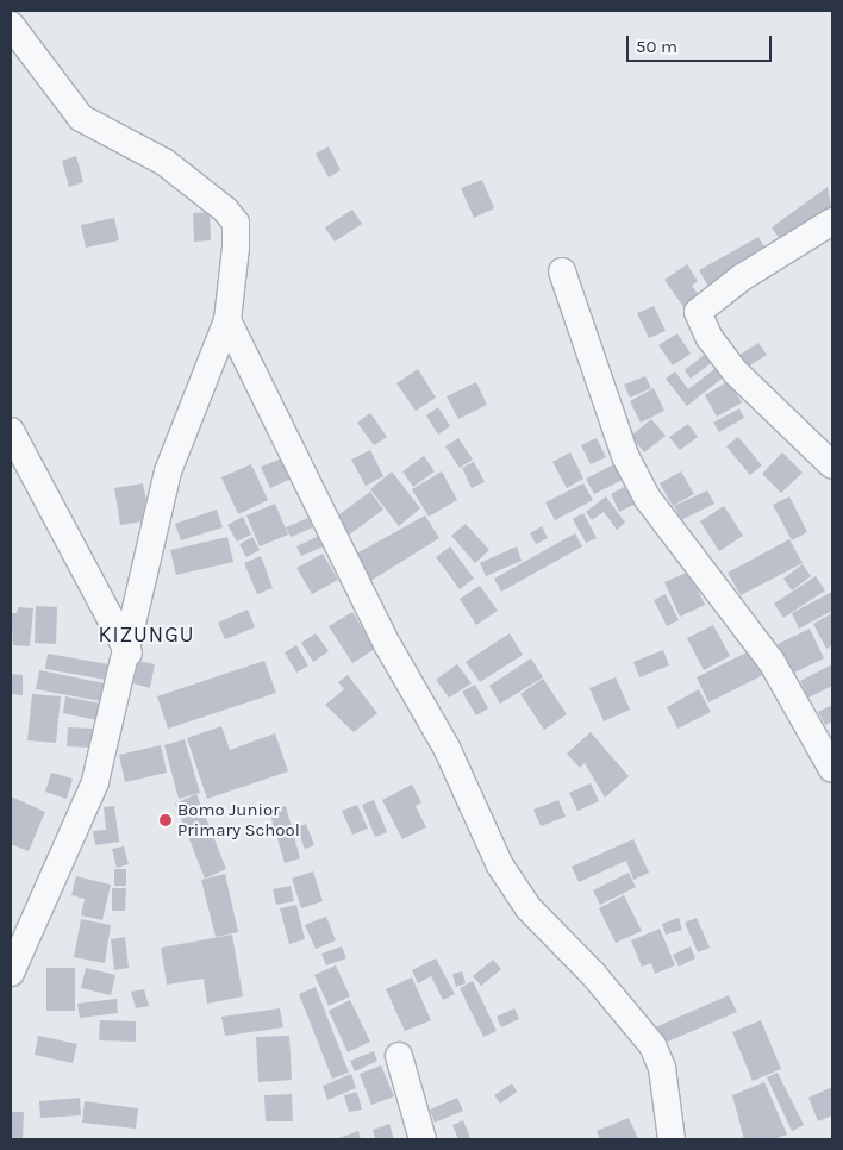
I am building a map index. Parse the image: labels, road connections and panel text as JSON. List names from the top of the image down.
{
  "districts": ["KIZUNGU"],
  "places": ["Bomo Junior Primary School"],
  "scale_bar": "50 m"
}
